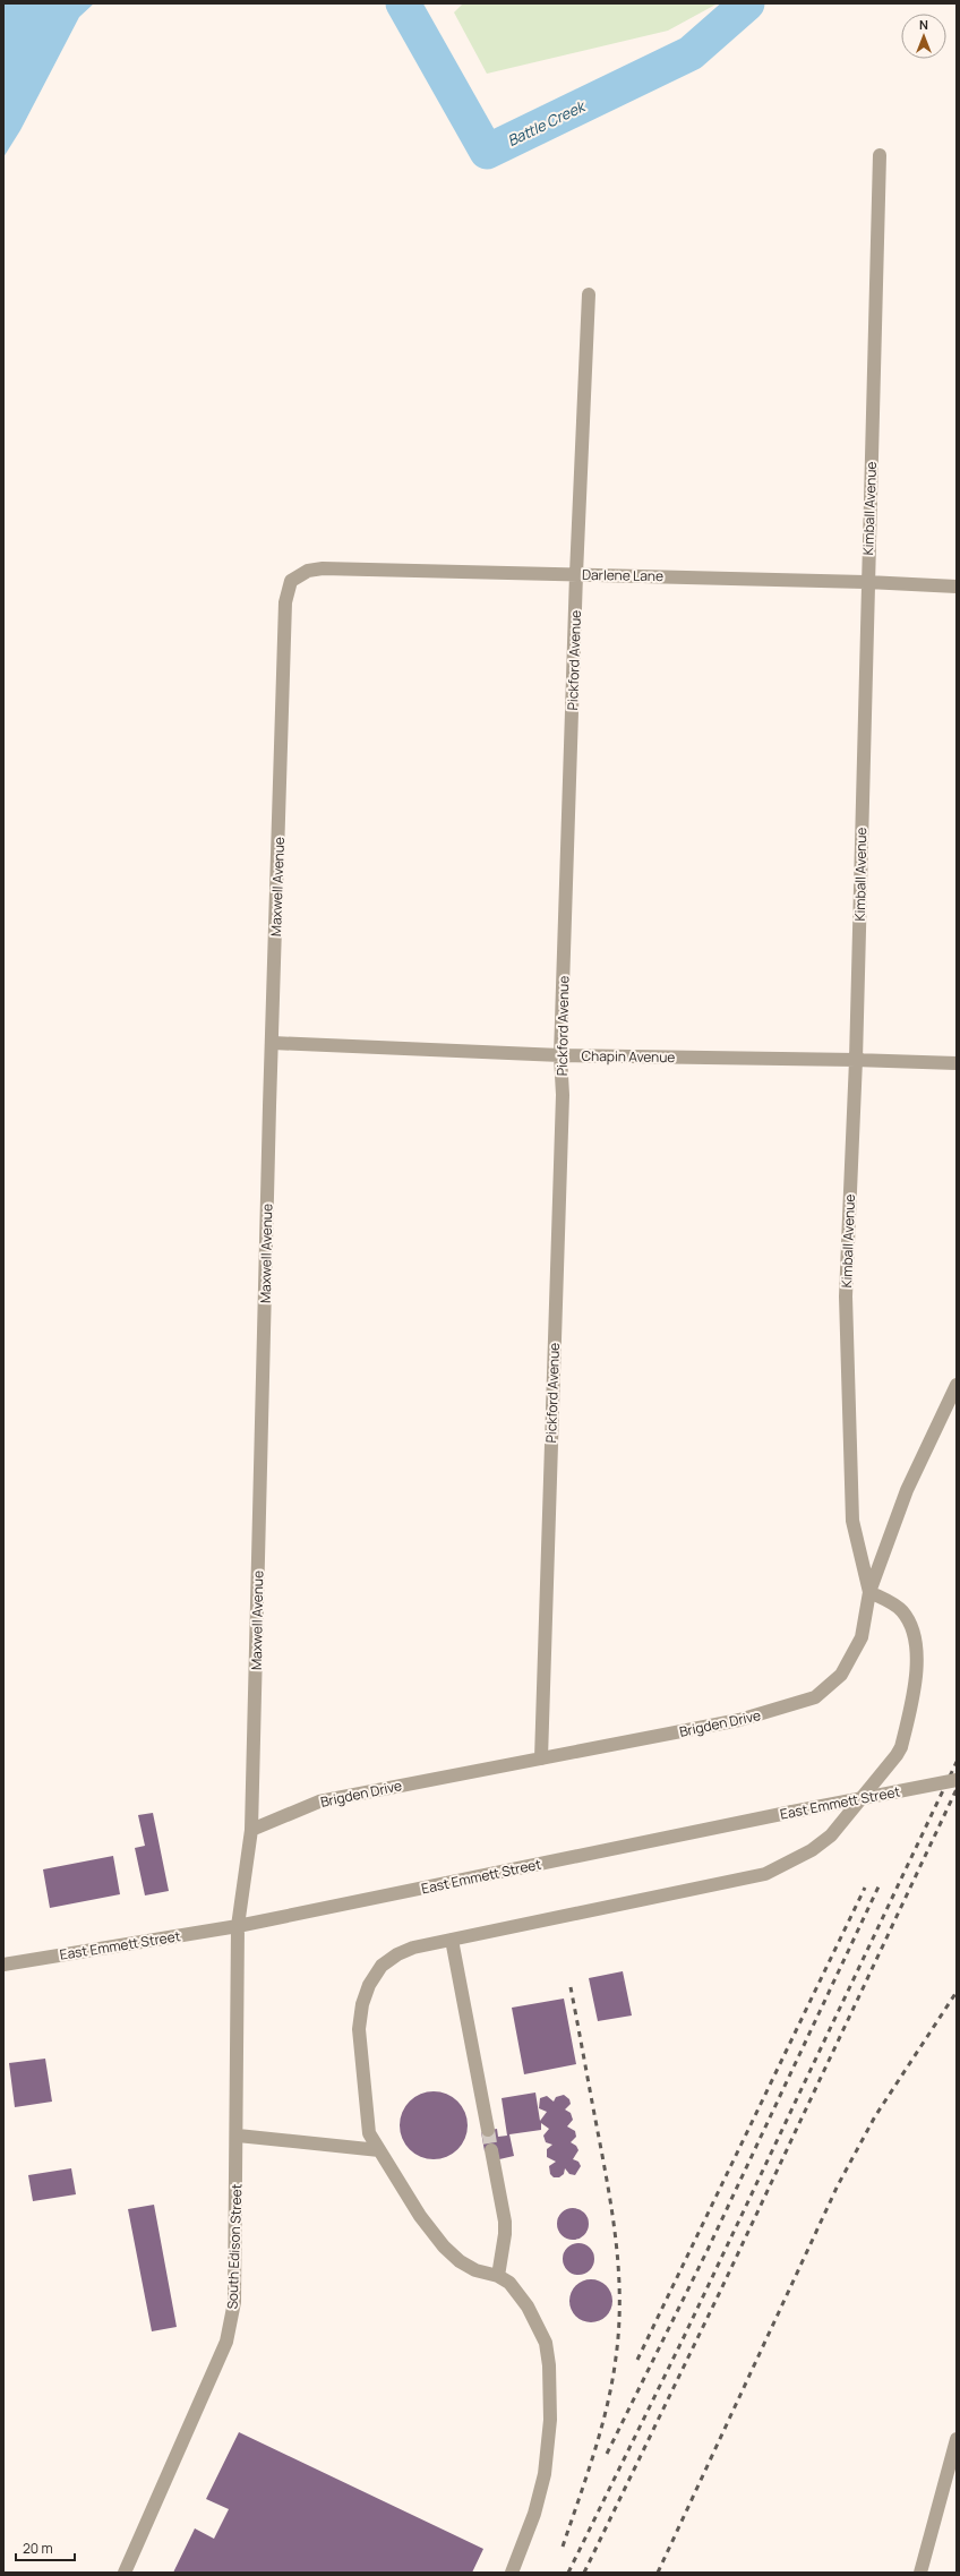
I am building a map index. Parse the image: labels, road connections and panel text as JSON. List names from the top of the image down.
{
  "streets": {
    "street": [
      "Kimball Avenue",
      "Darlene Lane",
      "Pickford Avenue",
      "Maxwell Avenue",
      "Chapin Avenue",
      "Brigden Drive",
      "East Emmett Street",
      "South Edison Street"
    ]
  },
  "crossings": [
    ["Kimball Avenue", "Darlene Lane"],
    ["Kimball Avenue", "Chapin Avenue"],
    ["Kimball Avenue", "Brigden Drive"],
    ["Darlene Lane", "Pickford Avenue"],
    ["Darlene Lane", "Maxwell Avenue"],
    ["Pickford Avenue", "Chapin Avenue"],
    ["Pickford Avenue", "Brigden Drive"],
    ["Maxwell Avenue", "Chapin Avenue"],
    ["Maxwell Avenue", "Brigden Drive"],
    ["Maxwell Avenue", "East Emmett Street"],
    ["Maxwell Avenue", "South Edison Street"],
    ["East Emmett Street", "South Edison Street"]
  ],
  "water": ["Battle Creek"],
  "scale_bar": "20 m",
  "north": "top"
}
